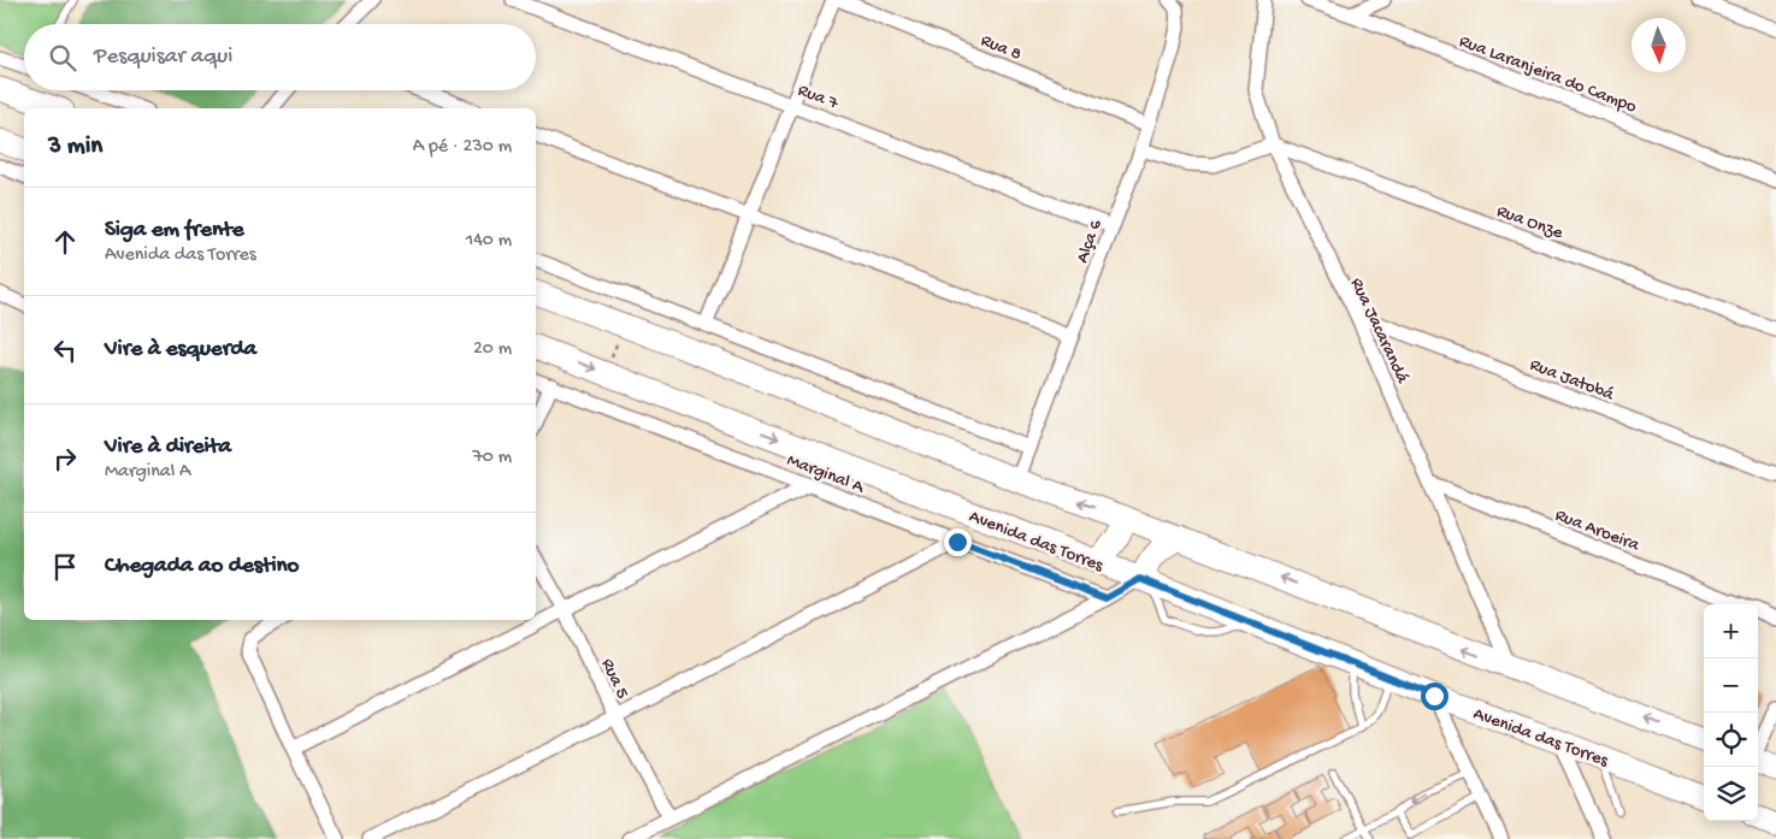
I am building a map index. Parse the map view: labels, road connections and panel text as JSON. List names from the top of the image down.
{
  "streets": {
    "main road": ["Avenida das Torres"],
    "street": [
      "Rua 8",
      "Rua Laranjeira do Campo",
      "Rua 7",
      "Rua Onze",
      "Alça 6",
      "Rua Jacarandá",
      "Rua Jatobá",
      "Marginal A",
      "Rua Aroeira",
      "Rua 5"
    ]
  },
  "crossings": [
    ["Rua 8", "Alça 6"],
    ["Rua 7", "Alça 6"],
    ["Rua Onze", "Rua Jacarandá"],
    ["Rua Jacarandá", "Rua Jatobá"],
    ["Rua Jacarandá", "Rua Aroeira"]
  ],
  "north": "bottom",
  "page": {
    "search": "Pesquisar aqui",
    "heading": ["3 min", "A pé · 230 m"],
    "list": [
      ["Siga em frente", "Avenida das Torres", "140 m"],
      ["Vire à esquerda", "20 m"],
      ["Vire à direita", "Marginal A", "70 m"],
      "Chegada ao destino"
    ],
    "map_buttons": ["+", "−"]
  }
}
